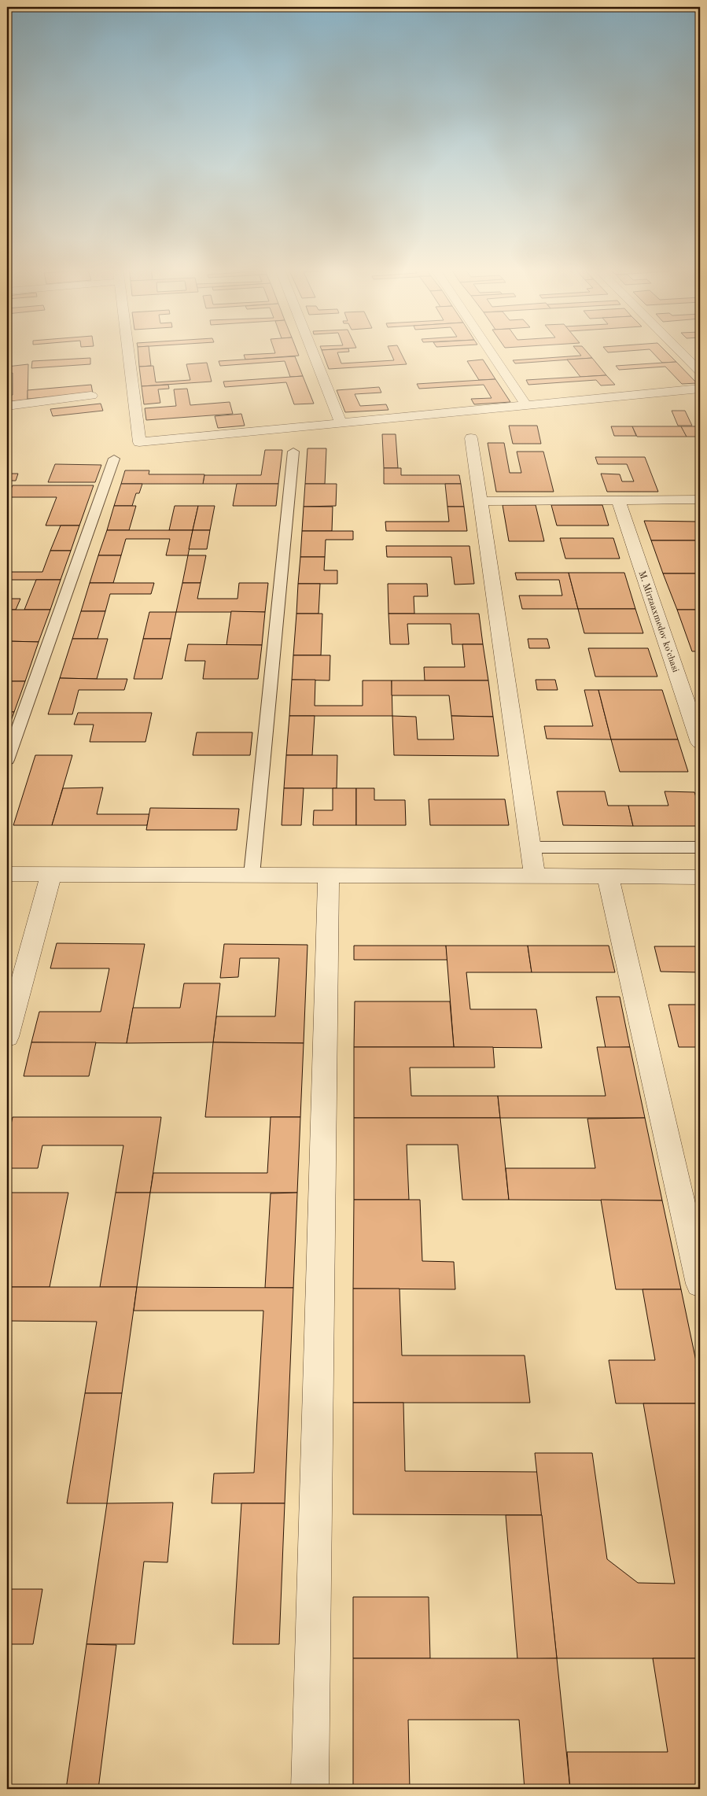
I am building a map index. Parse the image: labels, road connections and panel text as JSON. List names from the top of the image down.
{
  "streets": {
    "street": ["M. Mirzaaxmedov koʻchasi"]
  }
}
